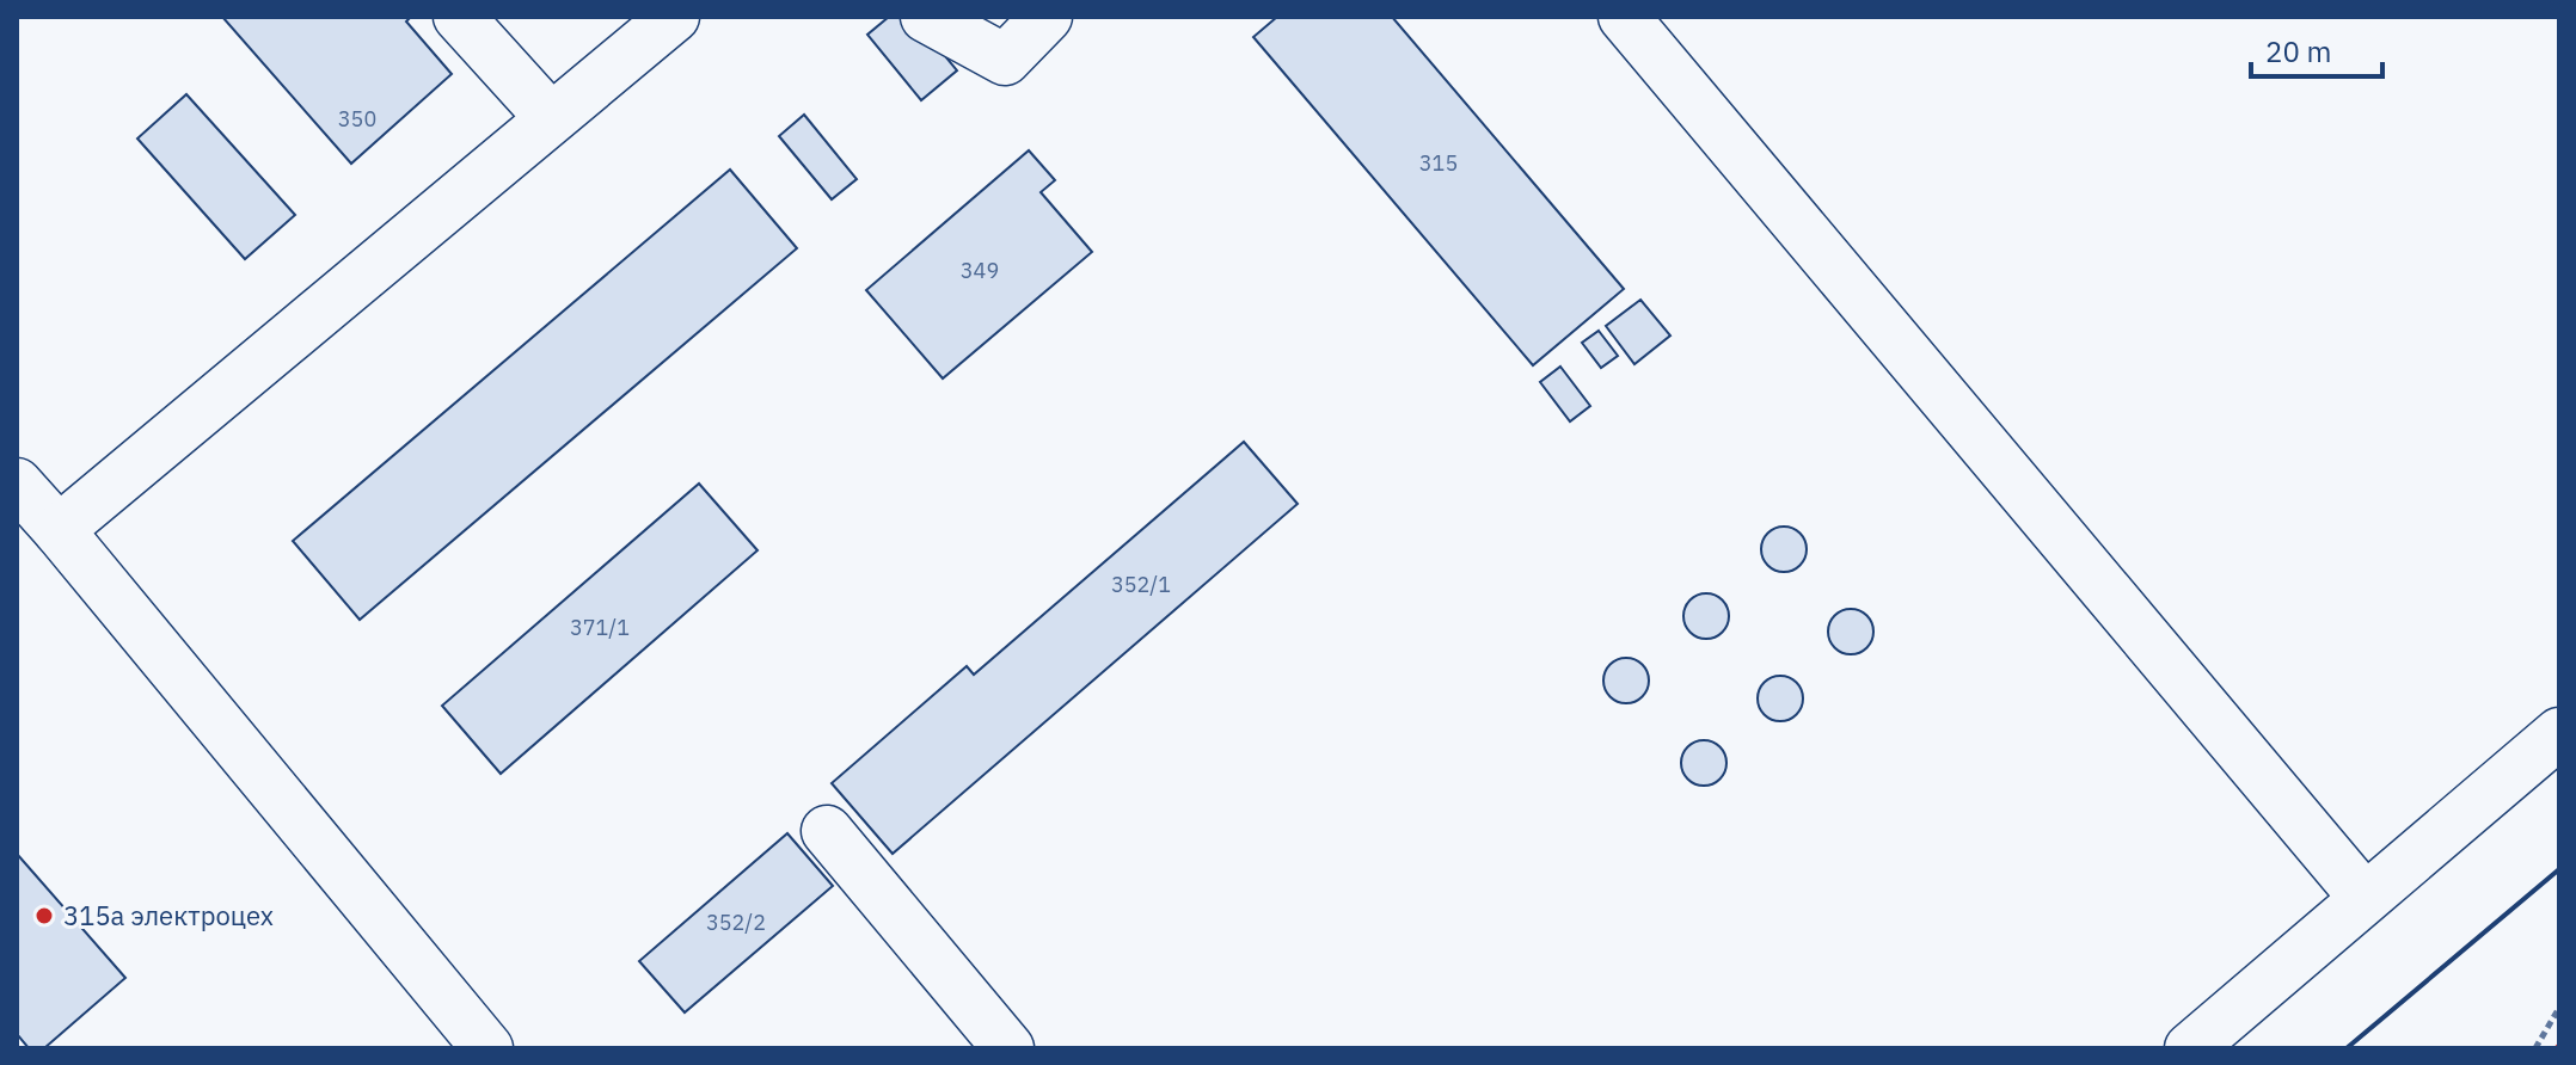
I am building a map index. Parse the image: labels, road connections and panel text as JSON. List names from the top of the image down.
{
  "places": ["315a электроцех"],
  "house_numbers": [
    "350",
    "315",
    "349",
    "352/1",
    "371/1",
    "352/2"
  ],
  "scale_bar": "20 m"
}
